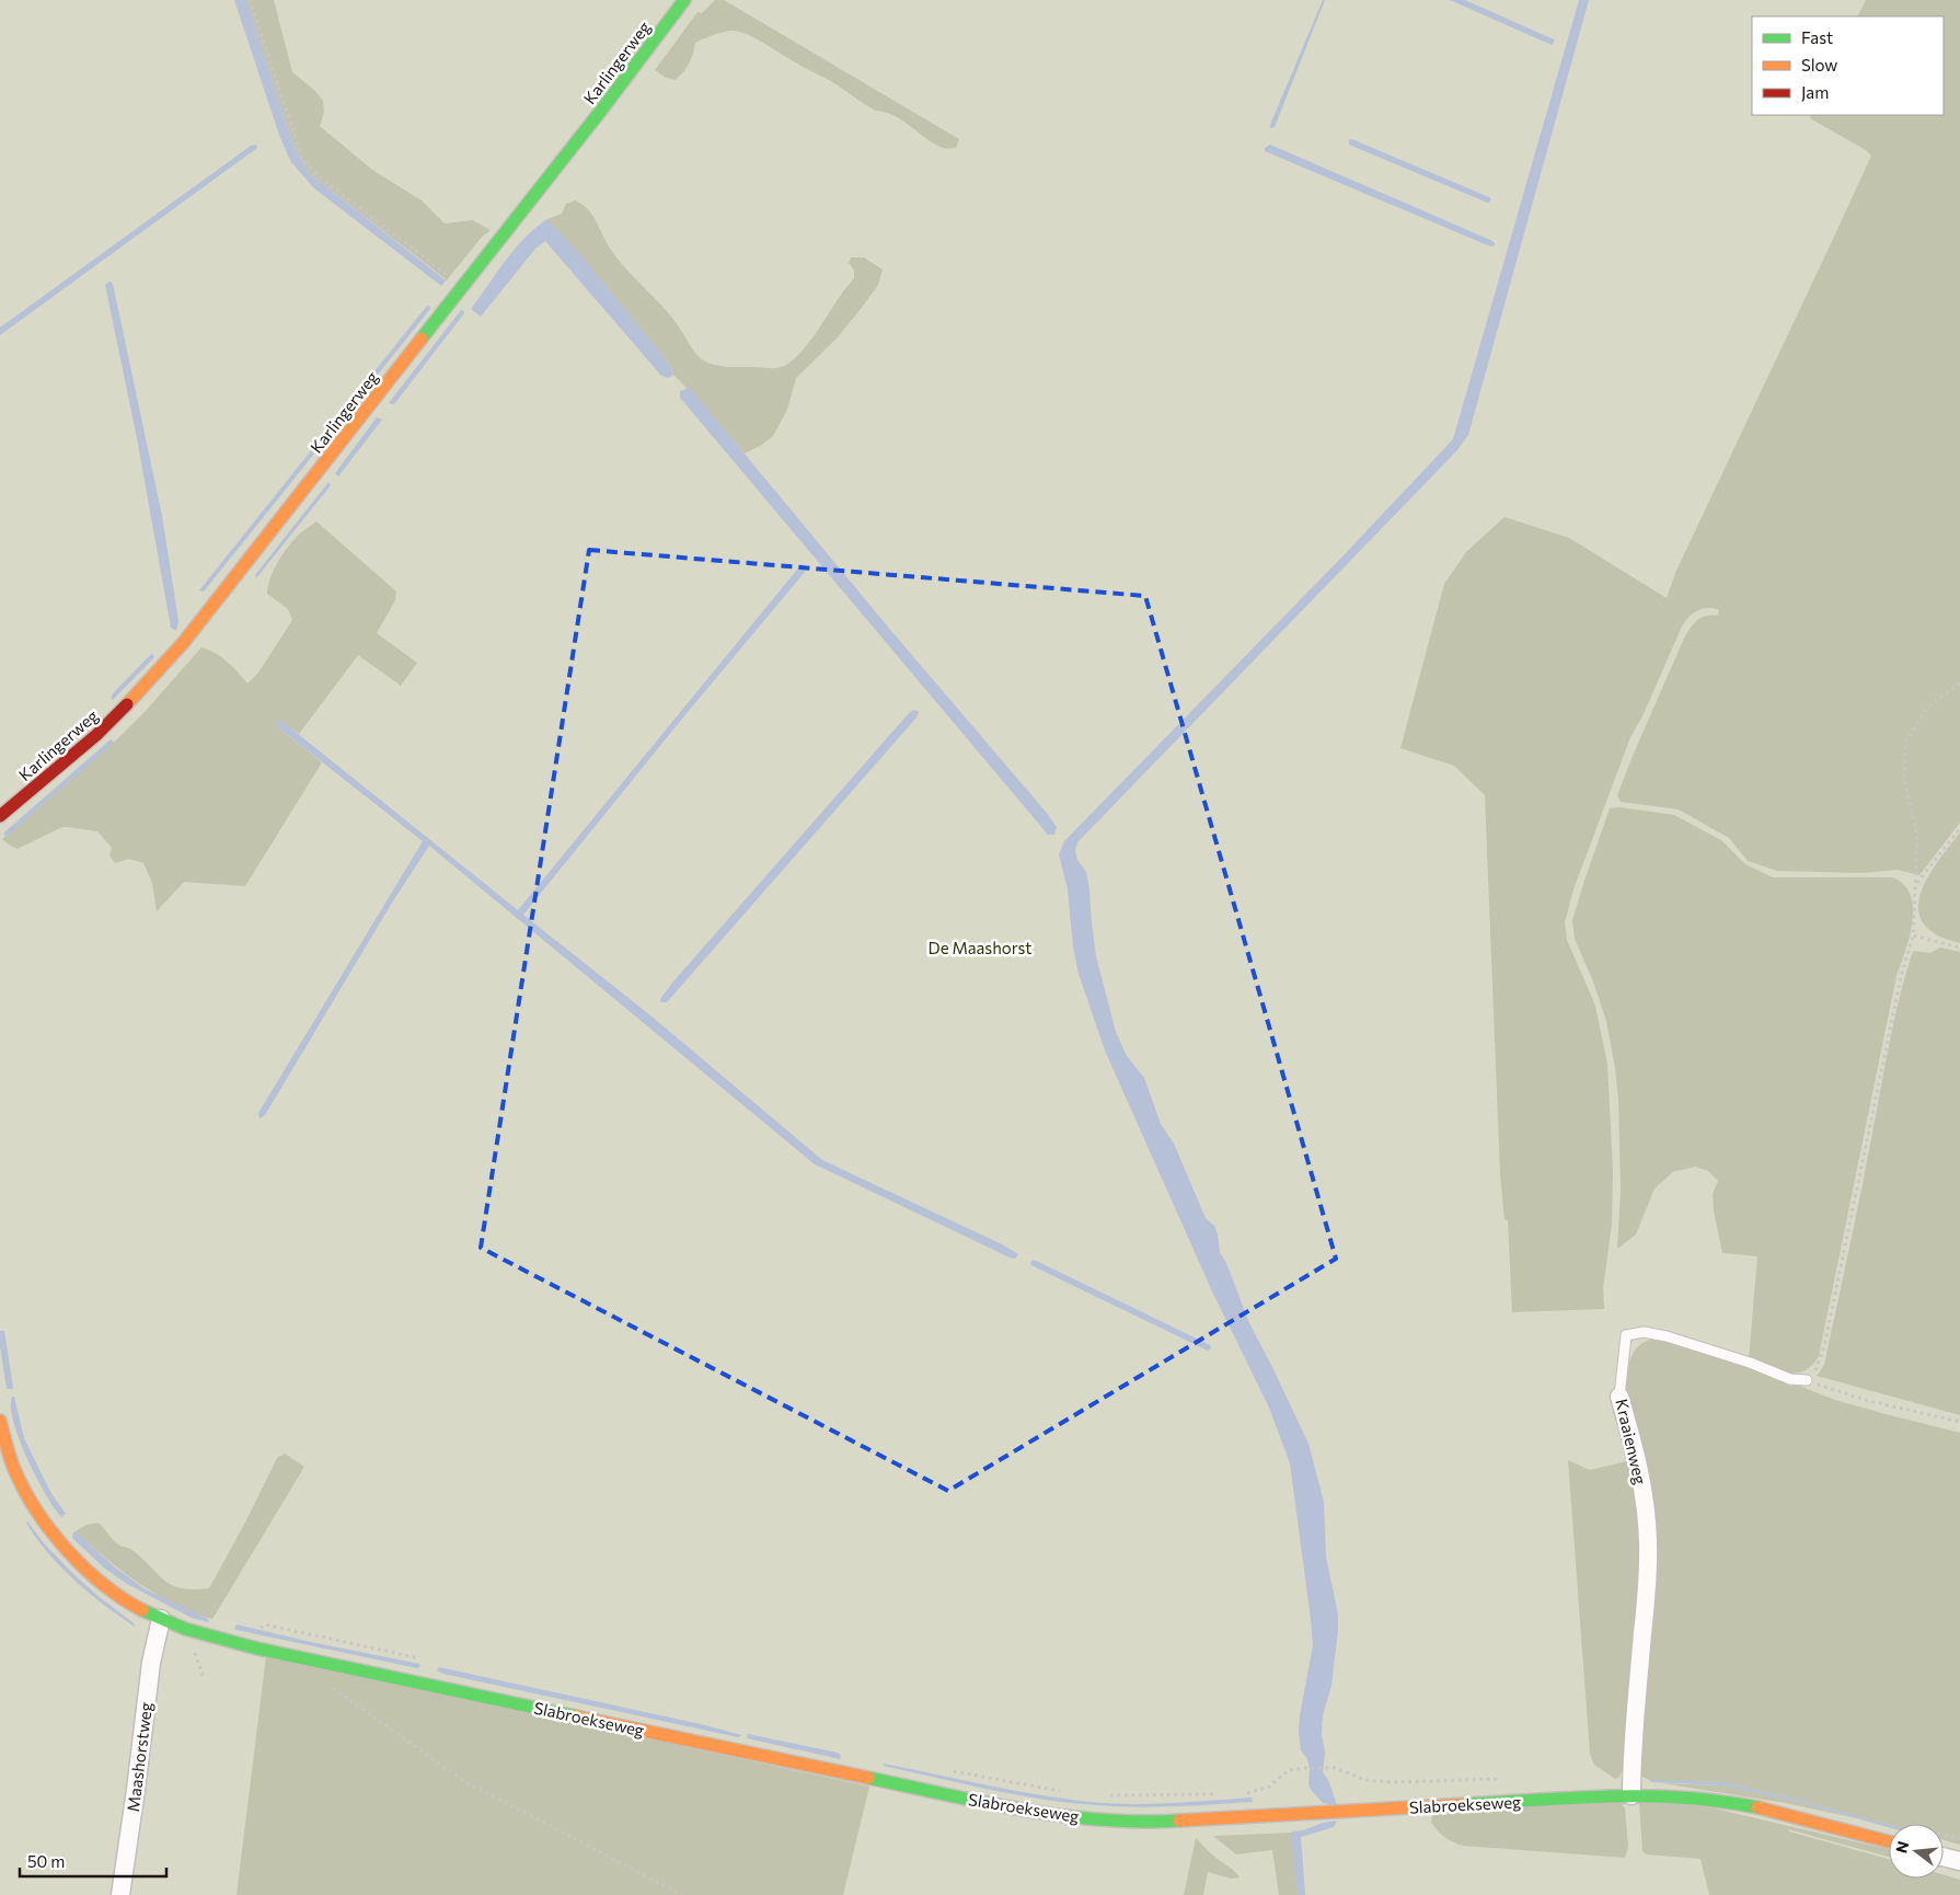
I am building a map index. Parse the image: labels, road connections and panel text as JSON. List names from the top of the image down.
{
  "streets": {
    "street": [
      "Karlingerweg",
      "Kraaienweg",
      "Slabroekseweg",
      "Maashorstweg"
    ]
  },
  "crossings": [
    ["Kraaienweg", "Slabroekseweg"],
    ["Slabroekseweg", "Maashorstweg"]
  ],
  "parks": ["De Maashorst"],
  "legend": ["Fast", "Slow", "Jam"],
  "scale_bar": "50 m",
  "north": "left"
}
